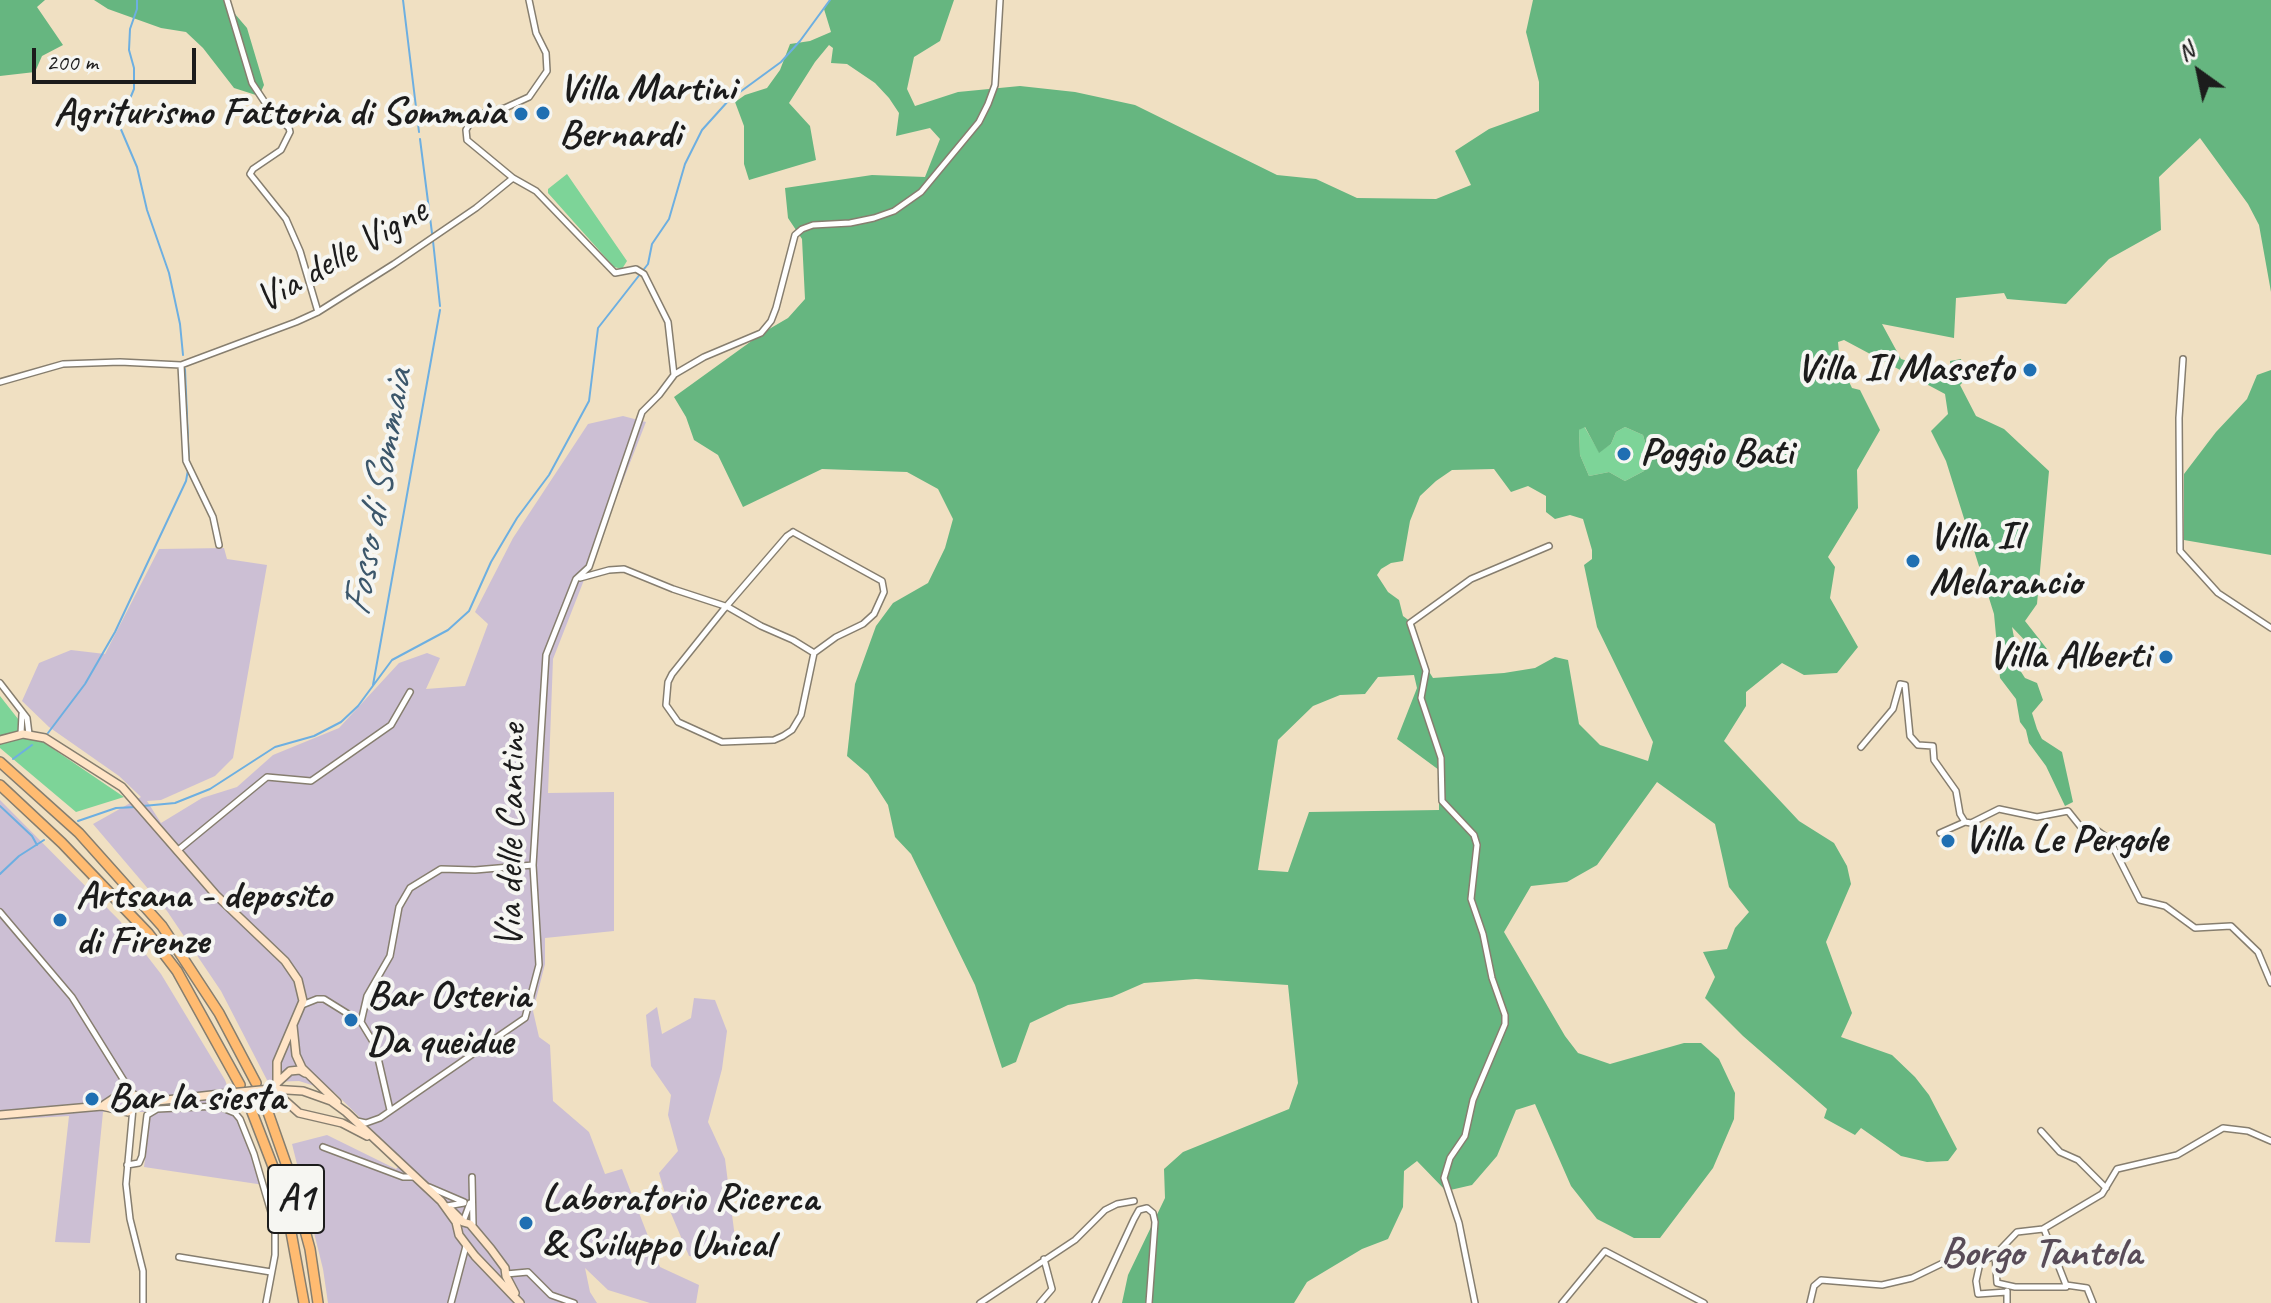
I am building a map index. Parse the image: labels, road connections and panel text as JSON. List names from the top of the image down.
{
  "streets": {
    "highway": ["A1"],
    "street": ["Via delle Vigne", "Via delle Cantine"]
  },
  "districts": ["Borgo Tantola"],
  "water": ["Fosso di Sommaia"],
  "places": [
    "Villa Martini Bernardi",
    "Agriturismo Fattoria di Sommaia",
    "Villa Il Masseto",
    "Poggio Bati",
    "Villa Il Melarancio",
    "Villa Alberti",
    "Villa Le Pergole",
    "Artsana - deposito di Firenze",
    "Bar Osteria Da queidue",
    "Bar la siesta",
    "Laboratorio Ricerca & Sviluppo Unical"
  ],
  "scale_bar": "200 m",
  "north": "top left"
}
